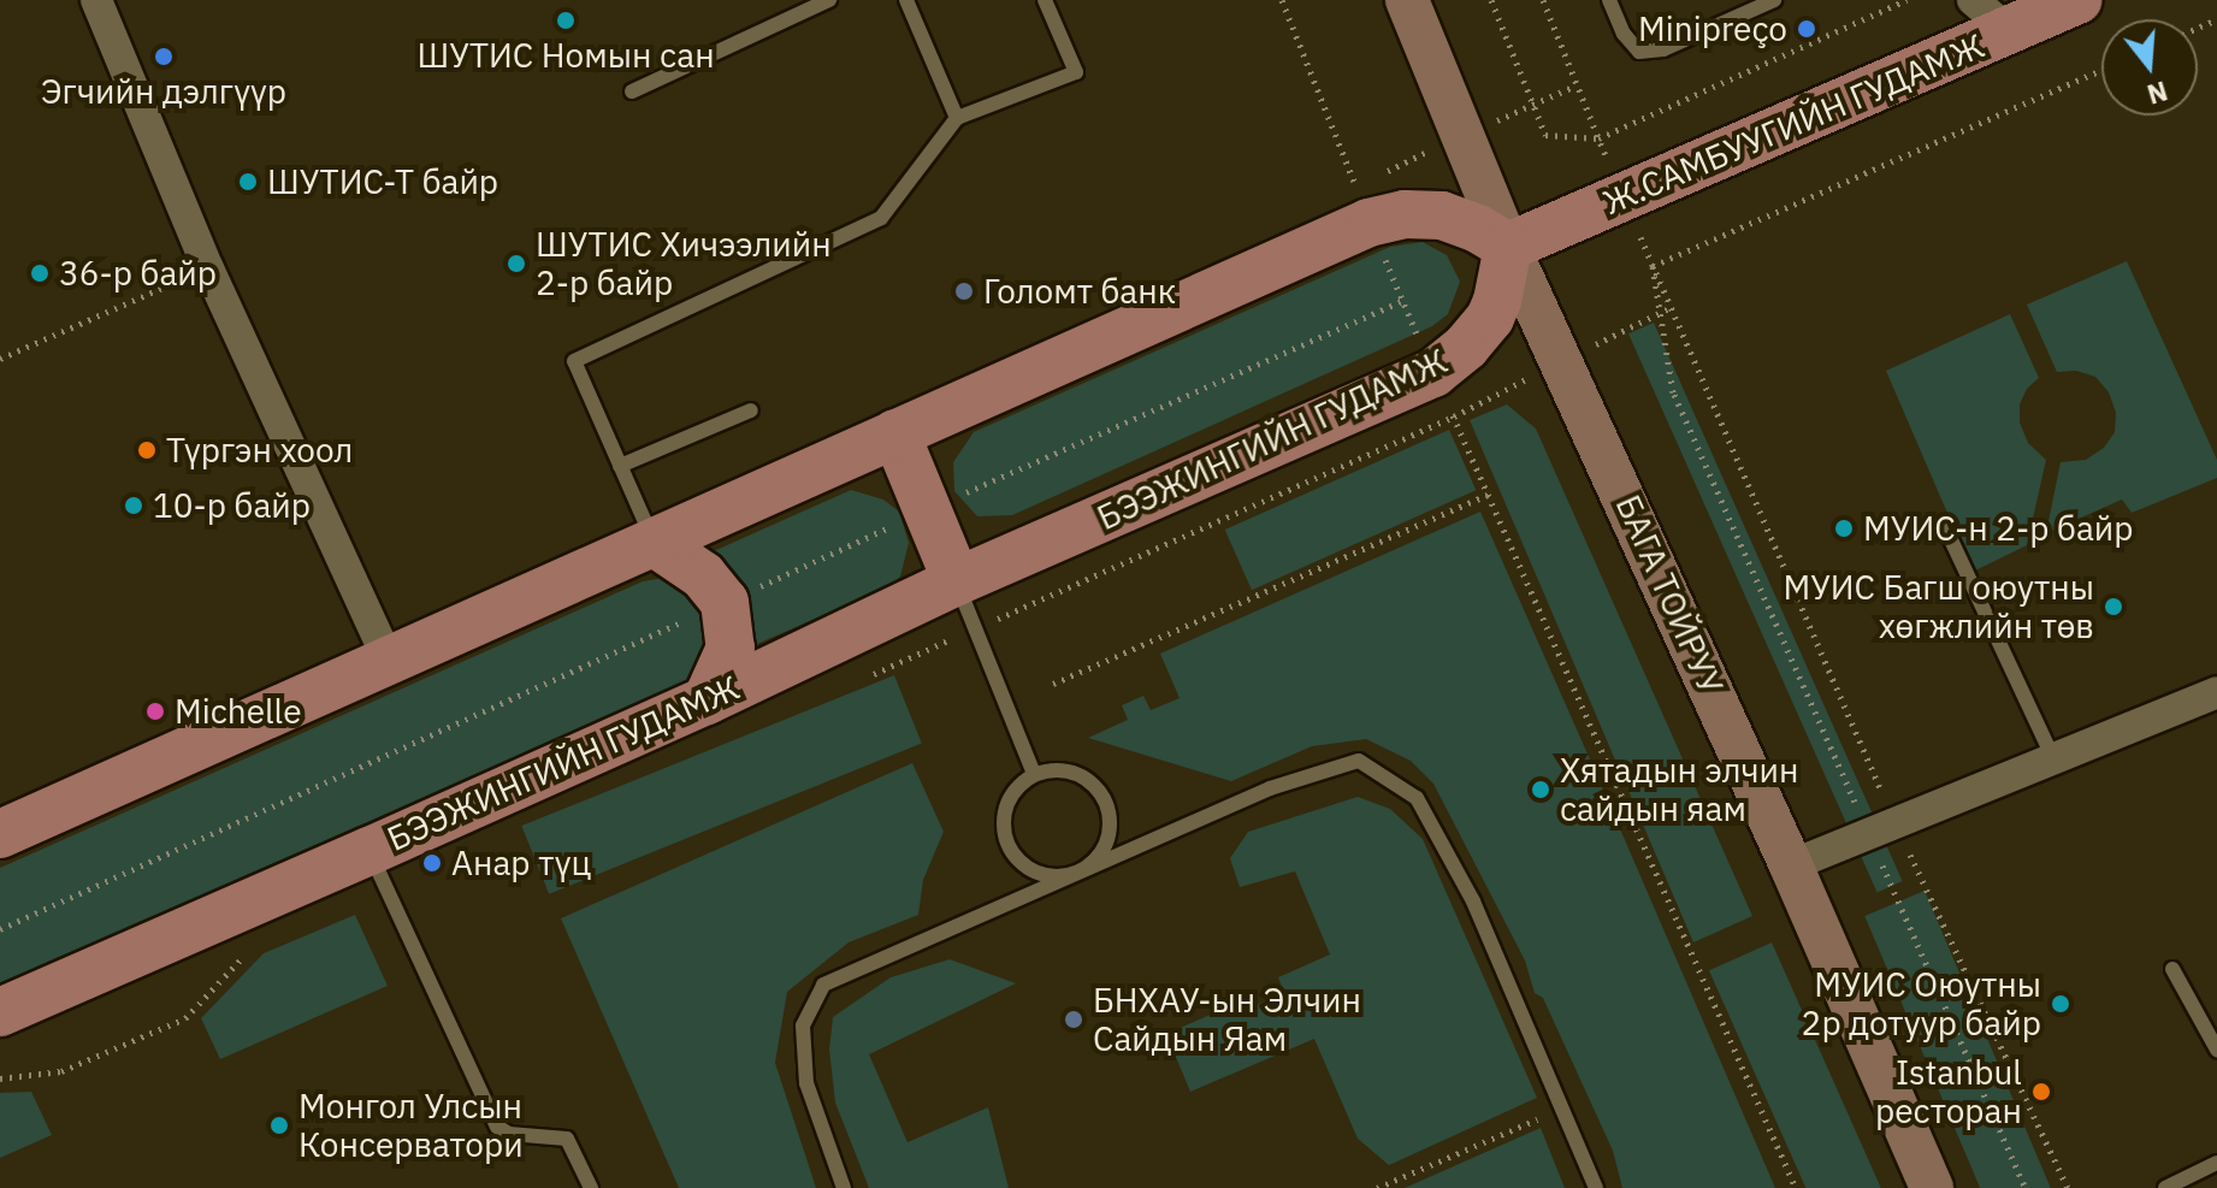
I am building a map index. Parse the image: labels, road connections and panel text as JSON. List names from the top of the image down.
{
  "streets": {
    "main road": ["Ж.САМБУУГИЙН ГУДАМЖ", "БЭЭЖИНГИЙН ГУДАМЖ", "БАГА ТОЙРУУ"]
  },
  "crossings": [
    ["Ж.САМБУУГИЙН ГУДАМЖ", "БЭЭЖИНГИЙН ГУДАМЖ"],
    ["Ж.САМБУУГИЙН ГУДАМЖ", "БАГА ТОЙРУУ"],
    ["БЭЭЖИНГИЙН ГУДАМЖ", "БАГА ТОЙРУУ"]
  ],
  "places": [
    "ШУТИС Номын сан",
    "Minipreço",
    "Эгчийн дэлгүүр",
    "ШУТИС-Т байр",
    "ШУТИС Хичээлийн 2-р байр",
    "36-р байр",
    "Голомт банк",
    "Түргэн хоол",
    "10-р байр",
    "МУИС-н 2-р байр",
    "МУИС Багш оюутны хөгжлийн төв",
    "Michelle",
    "Хятадын элчин сайдын яам",
    "Анар түц",
    "МУИС Оюутны 2р дотуур байр",
    "БНХАУ-ын Элчин Сайдын Яам",
    "Istanbul ресторан",
    "Монгол Улсын Консерватори"
  ],
  "north": "bottom"
}
